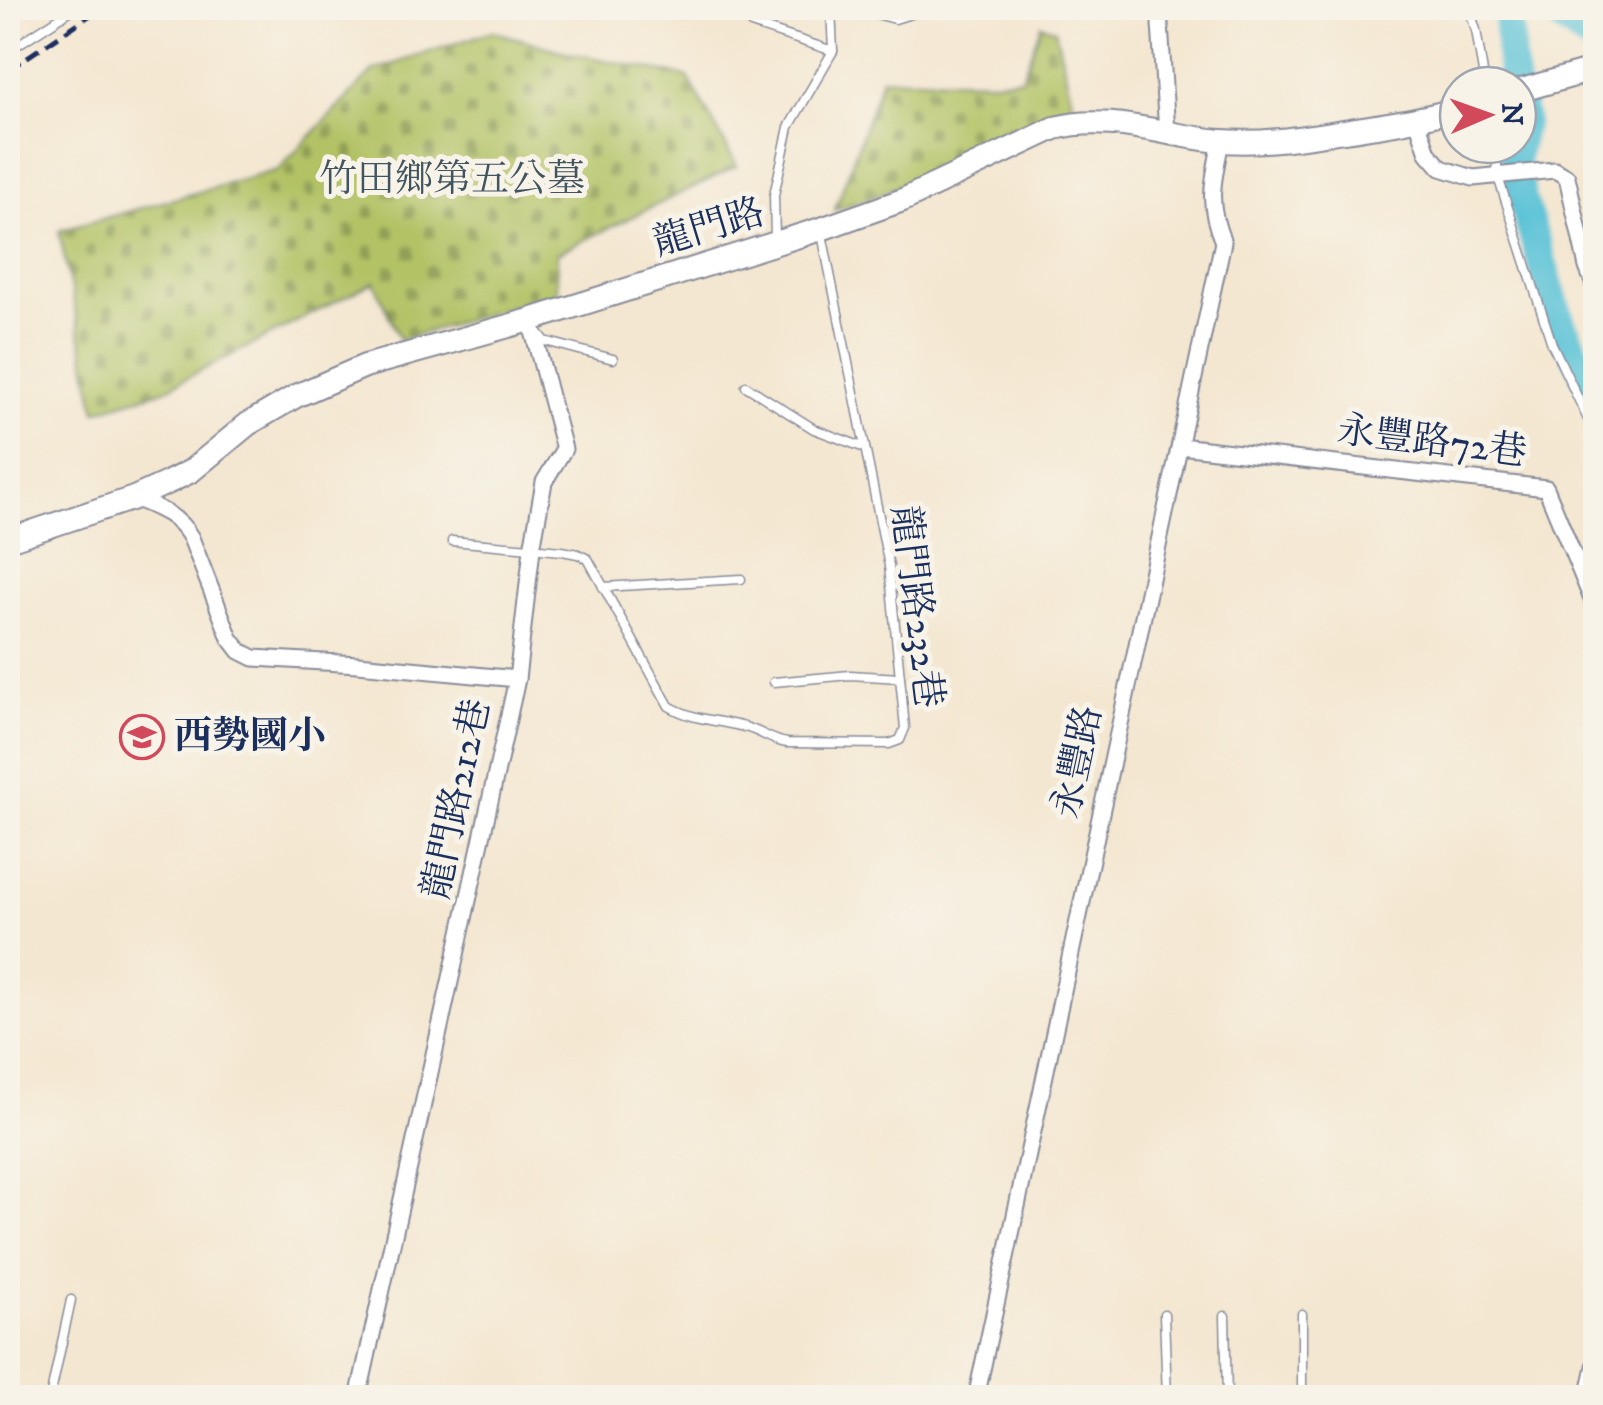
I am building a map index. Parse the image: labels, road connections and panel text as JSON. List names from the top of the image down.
{
  "streets": {
    "street": [
      "龍門路",
      "永豐路72巷",
      "永豐路",
      "龍門路212巷"
    ],
    "lane": ["龍門路232巷"]
  },
  "crossings": [
    ["龍門路", "龍門路232巷"],
    ["龍門路", "永豐路"],
    ["龍門路", "龍門路212巷"],
    ["永豐路72巷", "永豐路"]
  ],
  "parks": ["竹田鄉第五公墓"],
  "places": {
    "school or university": ["西勢國小"]
  },
  "north": "right"
}
